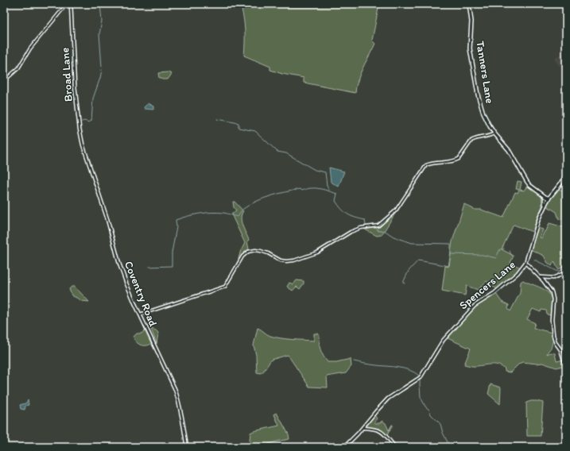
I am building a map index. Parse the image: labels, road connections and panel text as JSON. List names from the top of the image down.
{
  "streets": {
    "main road": ["Tanners Lane", "Spencers Lane"],
    "street": ["Broad Lane", "Coventry Road"]
  },
  "crossings": [
    ["Tanners Lane", "Spencers Lane"],
    ["Broad Lane", "Coventry Road"]
  ]
}
